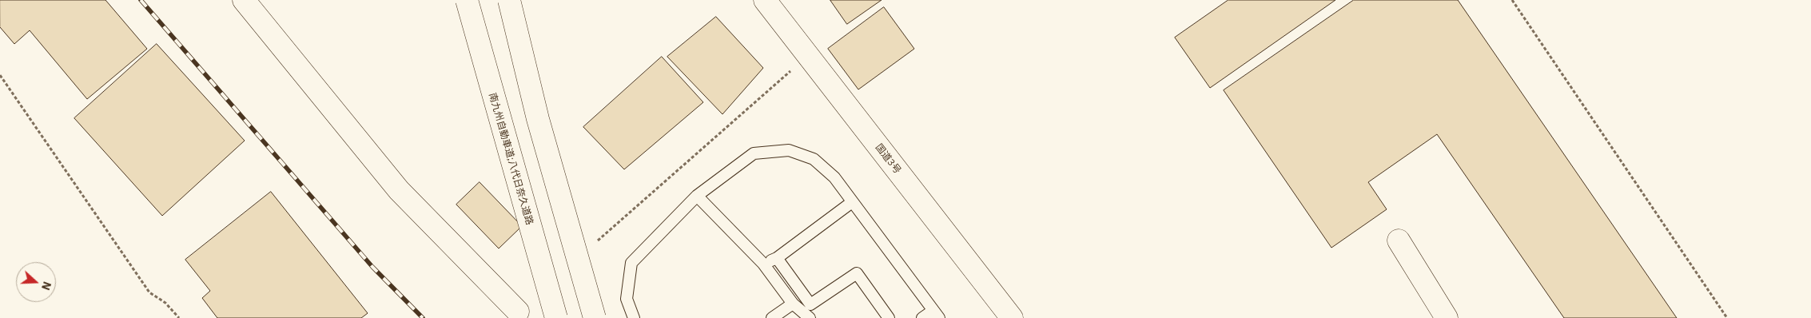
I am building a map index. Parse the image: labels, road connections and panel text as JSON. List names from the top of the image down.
{
  "streets": {
    "main road": ["南九州自動車道;八代日奈久道路", "国道3号"]
  },
  "north": "right"
}
